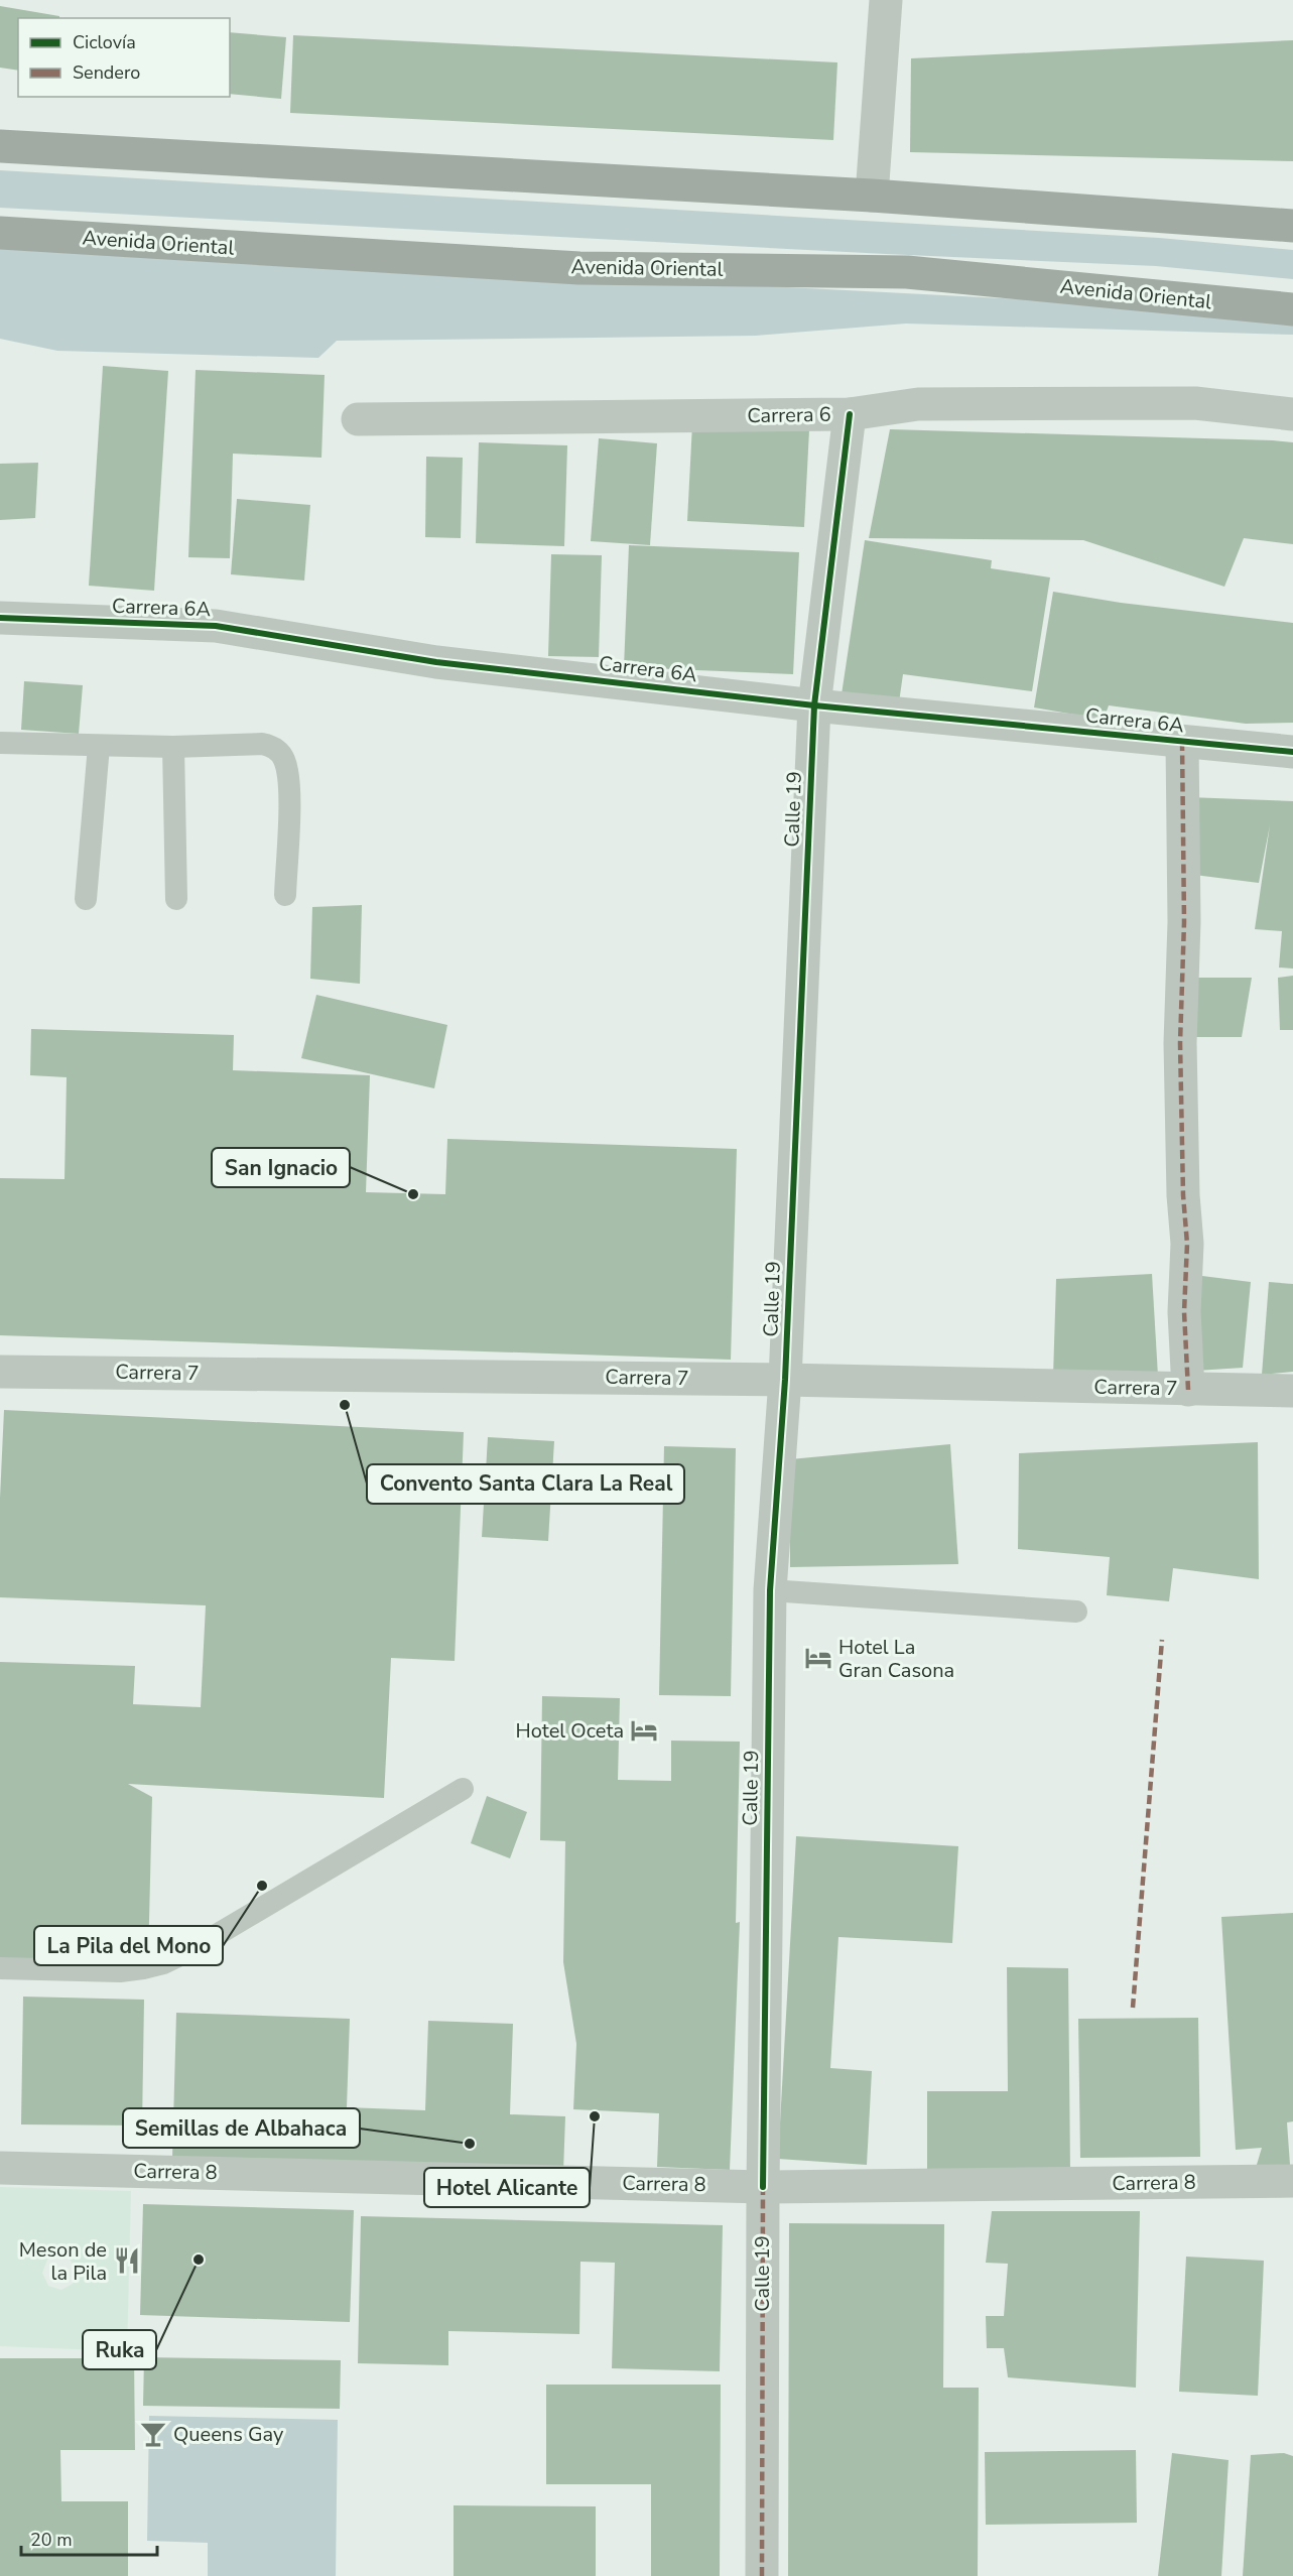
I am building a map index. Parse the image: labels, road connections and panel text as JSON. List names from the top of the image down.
{
  "streets": {
    "main road": ["Avenida Oriental"],
    "street": [
      "Carrera 6",
      "Carrera 6A",
      "Calle 19",
      "Carrera 7",
      "Carrera 8"
    ]
  },
  "crossings": [
    ["Carrera 6", "Calle 19"],
    ["Carrera 6A", "Calle 19"],
    ["Calle 19", "Carrera 7"],
    ["Calle 19", "Carrera 8"]
  ],
  "places": {
    "other": [
      "San Ignacio",
      "Convento Santa Clara La Real",
      "La Pila del Mono",
      "Hotel Alicante",
      "Semillas de Albahaca",
      "Ruka"
    ],
    "hotel": ["Hotel La Gran Casona", "Hotel Oceta"],
    "restaurant": ["Meson de la Pila"],
    "bar": ["Queens Gay"]
  },
  "legend": ["Ciclovía", "Sendero"],
  "scale_bar": "20 m"
}
